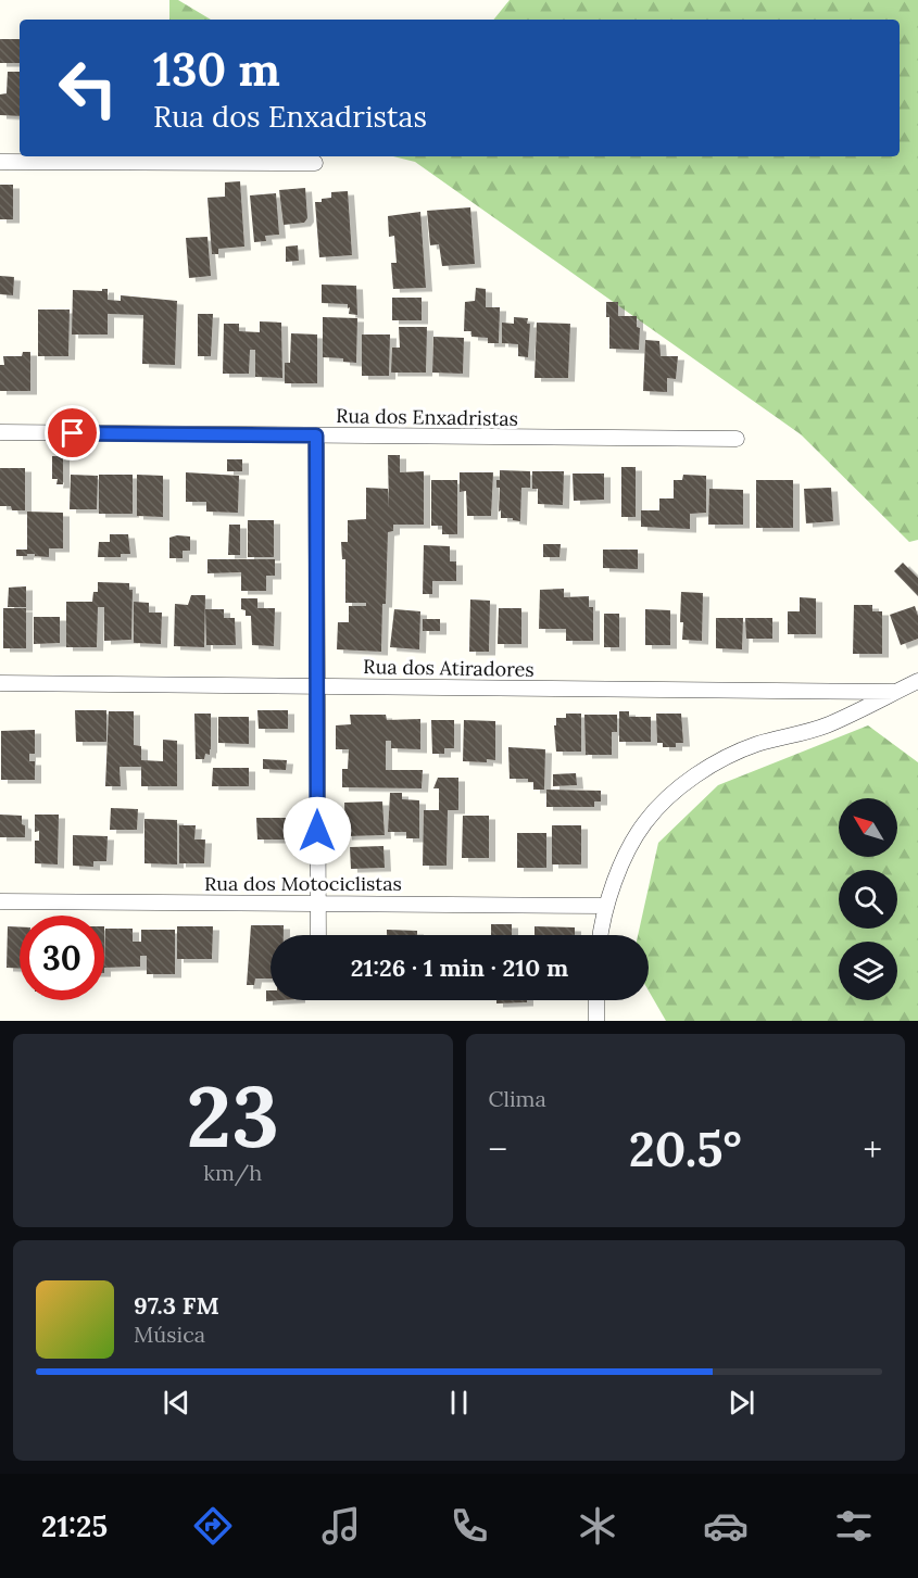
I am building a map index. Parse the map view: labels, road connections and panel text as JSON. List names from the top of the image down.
{
  "streets": {
    "street": ["Rua dos Enxadristas", "Rua dos Atiradores", "Rua dos Motociclistas"]
  },
  "north": "top left",
  "page": {
    "turn": ["130 m", "Rua dos Enxadristas"],
    "limit": "30",
    "trip": "21:26 · 1 min · 210 m",
    "tile": [
      ["23", "km/h"],
      "Clima"
    ],
    "heat": ["−", "20.5°", "+"],
    "song": ["97.3 FM", "Música"],
    "tabs": "21:25"
  }
}
